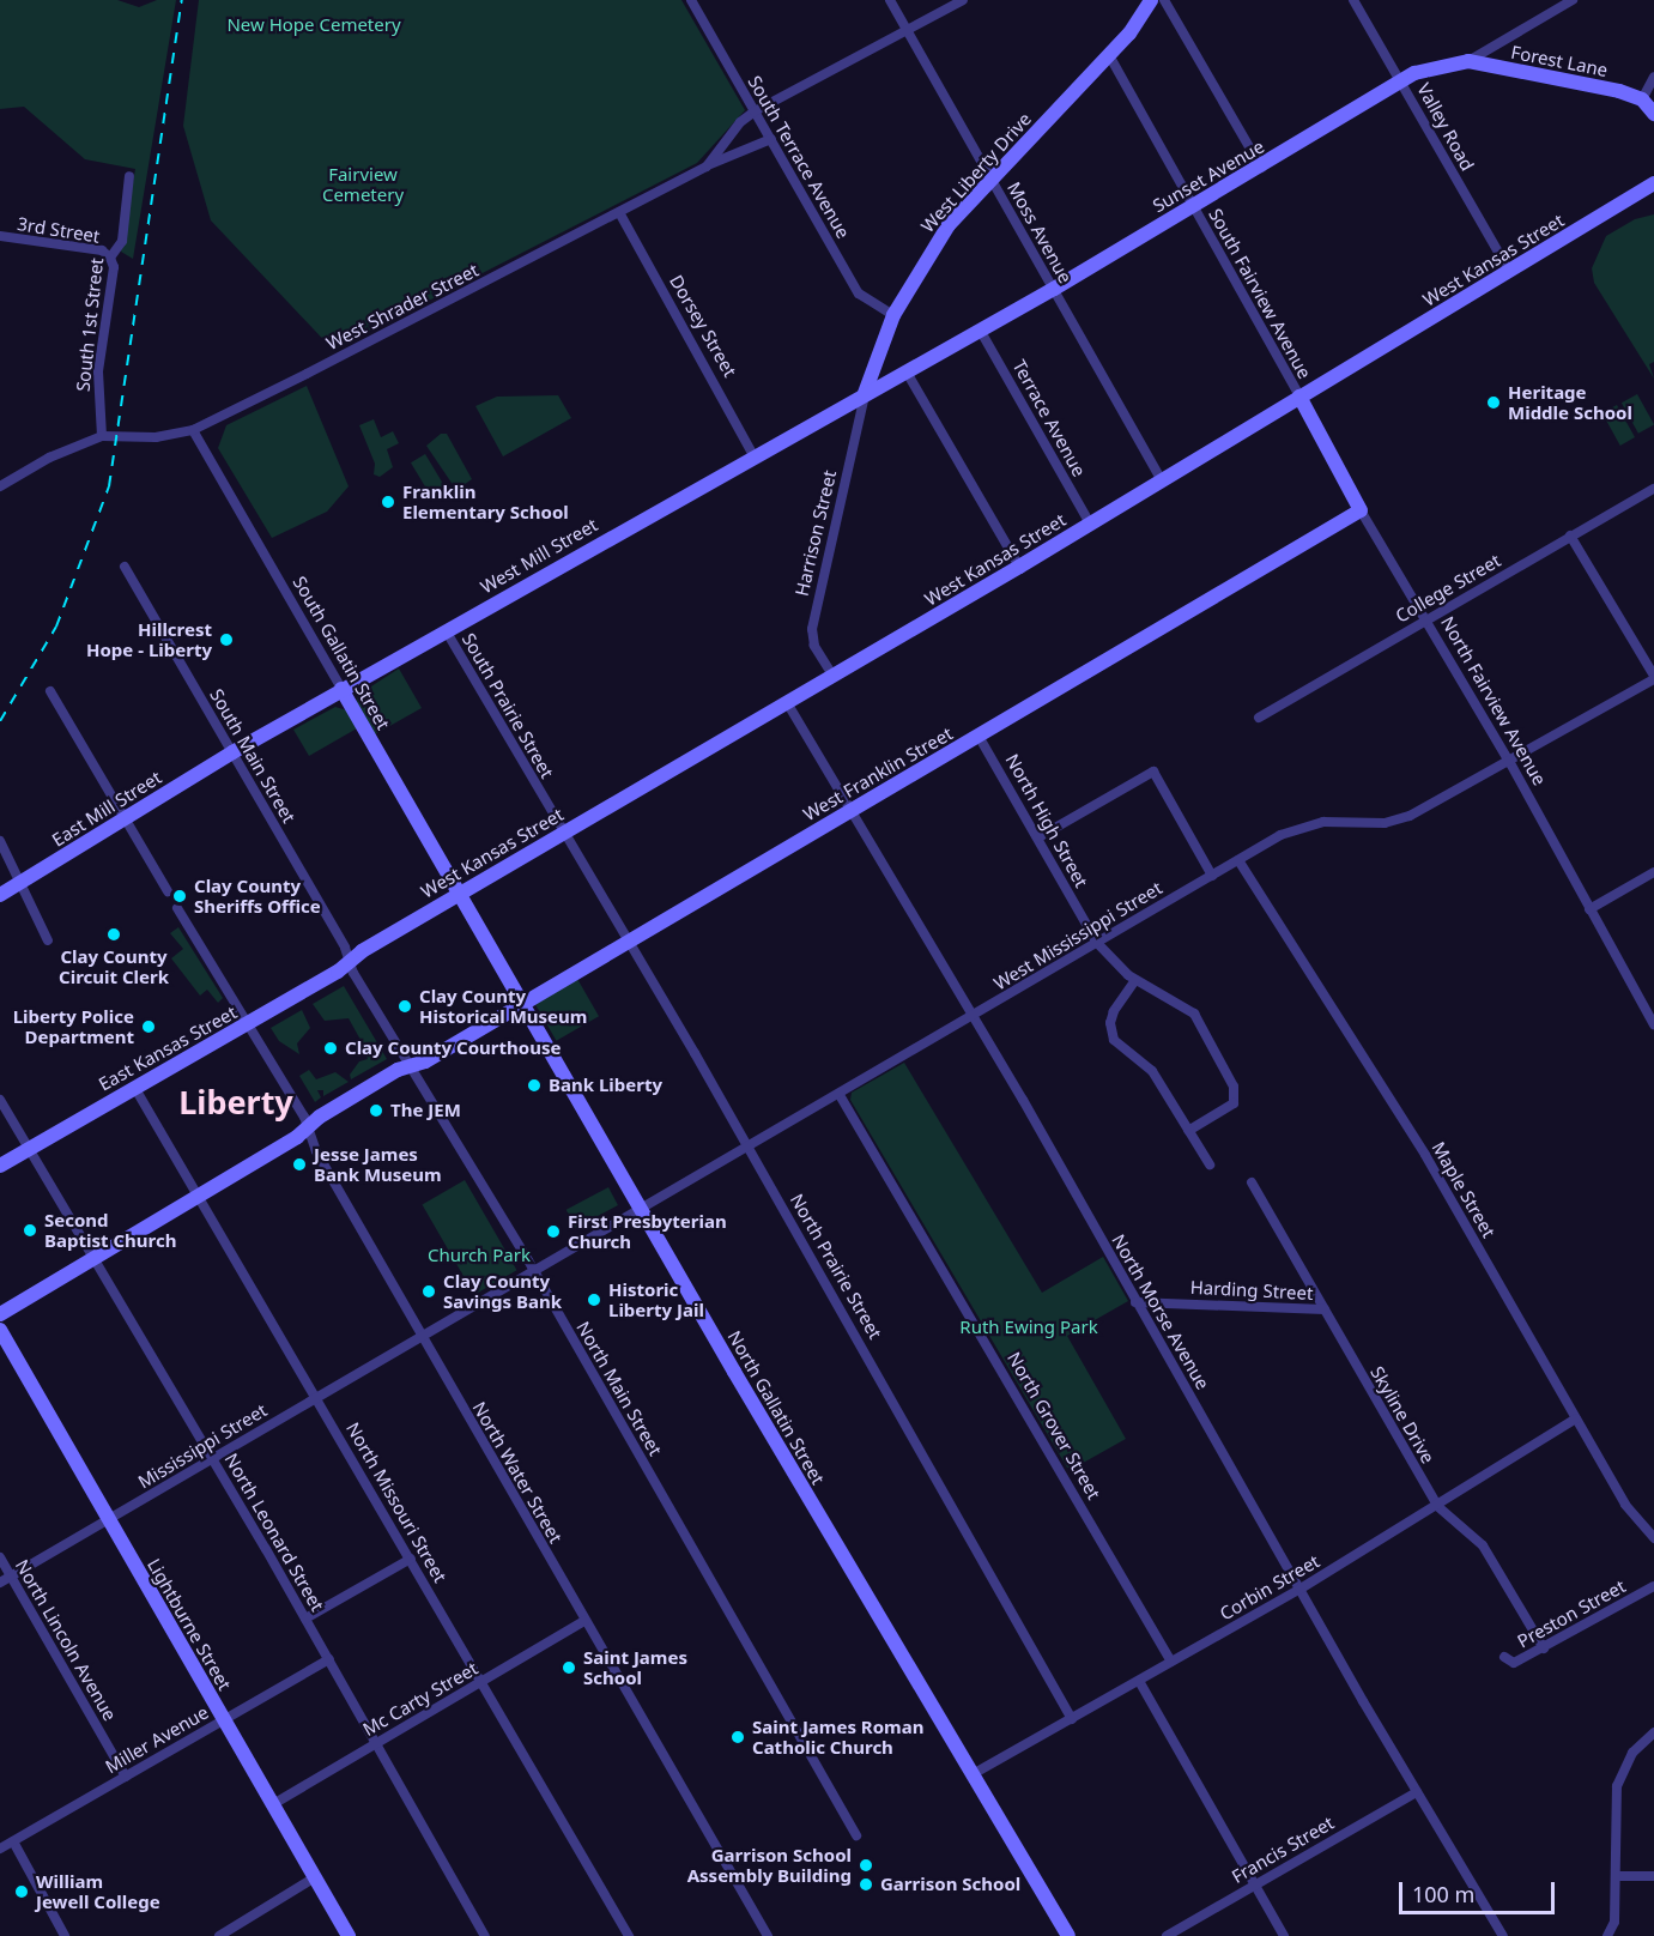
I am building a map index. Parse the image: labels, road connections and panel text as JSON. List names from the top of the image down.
{
  "streets": {
    "street": [
      "Forest Lane",
      "Valley Road",
      "South Terrace Avenue",
      "West Liberty Drive",
      "Sunset Avenue",
      "3rd Street",
      "Moss Avenue",
      "West Kansas Street",
      "South Fairview Avenue",
      "West Shrader Street",
      "South 1st Street",
      "Dorsey Street",
      "Terrace Avenue",
      "Harrison Street",
      "West Mill Street",
      "College Street",
      "South Gallatin Street",
      "North Fairview Avenue",
      "South Prairie Street",
      "South Main Street",
      "West Franklin Street",
      "East Mill Street",
      "North High Street",
      "West Mississippi Street",
      "East Kansas Street",
      "Maple Street",
      "North Prairie Street",
      "Harding Street",
      "North Morse Avenue",
      "North Main Street",
      "North Gallatin Street",
      "Skyline Drive",
      "North Grover Street",
      "Mississippi Street",
      "North Water Street",
      "North Missouri Street",
      "North Leonard Street",
      "Corbin Street",
      "Preston Street",
      "Lightburne Street",
      "North Lincoln Avenue",
      "Mc Carty Street",
      "Miller Avenue",
      "Francis Street"
    ]
  },
  "crossings": [
    ["Forest Lane", "Sunset Avenue"],
    ["Valley Road", "Sunset Avenue"],
    ["Valley Road", "West Kansas Street"],
    ["South Terrace Avenue", "West Liberty Drive"],
    ["South Terrace Avenue", "West Shrader Street"],
    ["West Liberty Drive", "Sunset Avenue"],
    ["West Liberty Drive", "Moss Avenue"],
    ["West Liberty Drive", "South Fairview Avenue"],
    ["West Liberty Drive", "Harrison Street"],
    ["West Liberty Drive", "West Mill Street"],
    ["Sunset Avenue", "Moss Avenue"],
    ["Sunset Avenue", "South Fairview Avenue"],
    ["Sunset Avenue", "Terrace Avenue"],
    ["Sunset Avenue", "Harrison Street"],
    ["Sunset Avenue", "West Mill Street"],
    ["3rd Street", "South 1st Street"],
    ["Moss Avenue", "West Kansas Street"],
    ["Moss Avenue", "West Shrader Street"],
    ["West Kansas Street", "South Fairview Avenue"],
    ["West Kansas Street", "Terrace Avenue"],
    ["West Kansas Street", "Harrison Street"],
    ["West Kansas Street", "South Gallatin Street"],
    ["West Kansas Street", "North Fairview Avenue"],
    ["West Kansas Street", "South Prairie Street"],
    ["West Kansas Street", "South Main Street"],
    ["West Kansas Street", "East Kansas Street"],
    ["West Kansas Street", "North Prairie Street"],
    ["West Kansas Street", "North Morse Avenue"],
    ["West Kansas Street", "North Main Street"],
    ["West Kansas Street", "North Gallatin Street"],
    ["South Fairview Avenue", "North Fairview Avenue"],
    ["West Shrader Street", "South 1st Street"],
    ["West Shrader Street", "Dorsey Street"],
    ["West Shrader Street", "South Gallatin Street"],
    ["Dorsey Street", "West Mill Street"],
    ["Harrison Street", "West Mill Street"],
    ["West Mill Street", "South Gallatin Street"],
    ["West Mill Street", "South Prairie Street"],
    ["West Mill Street", "South Main Street"],
    ["West Mill Street", "East Mill Street"],
    ["College Street", "North Fairview Avenue"],
    ["South Gallatin Street", "North Gallatin Street"],
    ["North Fairview Avenue", "West Franklin Street"],
    ["North Fairview Avenue", "West Mississippi Street"],
    ["South Prairie Street", "North Prairie Street"],
    ["South Main Street", "East Mill Street"],
    ["South Main Street", "East Kansas Street"],
    ["South Main Street", "North Main Street"],
    ["West Franklin Street", "North High Street"],
    ["West Franklin Street", "North Prairie Street"],
    ["West Franklin Street", "North Morse Avenue"],
    ["West Franklin Street", "North Main Street"],
    ["West Franklin Street", "North Gallatin Street"],
    ["West Franklin Street", "North Water Street"],
    ["West Franklin Street", "North Missouri Street"],
    ["West Franklin Street", "North Leonard Street"],
    ["North High Street", "West Mississippi Street"],
    ["West Mississippi Street", "Maple Street"],
    ["West Mississippi Street", "North Prairie Street"],
    ["West Mississippi Street", "North Morse Avenue"],
    ["West Mississippi Street", "North Main Street"],
    ["West Mississippi Street", "North Gallatin Street"],
    ["West Mississippi Street", "North Grover Street"],
    ["West Mississippi Street", "Mississippi Street"],
    ["West Mississippi Street", "North Water Street"],
    ["East Kansas Street", "North Main Street"],
    ["East Kansas Street", "North Water Street"],
    ["East Kansas Street", "North Missouri Street"],
    ["East Kansas Street", "North Leonard Street"],
    ["Maple Street", "Corbin Street"],
    ["North Prairie Street", "Corbin Street"],
    ["Harding Street", "North Morse Avenue"],
    ["Harding Street", "Skyline Drive"],
    ["North Morse Avenue", "Corbin Street"],
    ["North Morse Avenue", "Francis Street"],
    ["North Gallatin Street", "Corbin Street"],
    ["Skyline Drive", "Corbin Street"],
    ["Skyline Drive", "Preston Street"],
    ["North Grover Street", "Corbin Street"],
    ["Mississippi Street", "North Water Street"],
    ["Mississippi Street", "North Missouri Street"],
    ["Mississippi Street", "North Leonard Street"],
    ["Mississippi Street", "Lightburne Street"],
    ["Mississippi Street", "North Lincoln Avenue"],
    ["North Water Street", "Mc Carty Street"],
    ["North Missouri Street", "Mc Carty Street"],
    ["North Leonard Street", "Mc Carty Street"],
    ["North Leonard Street", "Miller Avenue"],
    ["Lightburne Street", "Mc Carty Street"],
    ["Lightburne Street", "Miller Avenue"],
    ["North Lincoln Avenue", "Miller Avenue"]
  ],
  "districts": ["Liberty"],
  "parks": [
    "New Hope Cemetery",
    "Fairview Cemetery",
    "Church Park",
    "Ruth Ewing Park"
  ],
  "places": [
    "Heritage Middle School",
    "Franklin Elementary School",
    "Hillcrest Hope - Liberty",
    "Clay County Sheriffs Office",
    "Clay County Circuit Clerk",
    "Clay County Historical Museum",
    "Liberty Police Department",
    "Clay County Courthouse",
    "Bank Liberty",
    "The JEM",
    "Jesse James Bank Museum",
    "Second Baptist Church",
    "First Presbyterian Church",
    "Clay County Savings Bank",
    "Historic Liberty Jail",
    "Saint James School",
    "Saint James Roman Catholic Church",
    "Garrison School Assembly Building",
    "Garrison School",
    "William Jewell College"
  ],
  "scale_bar": "100 m"
}
